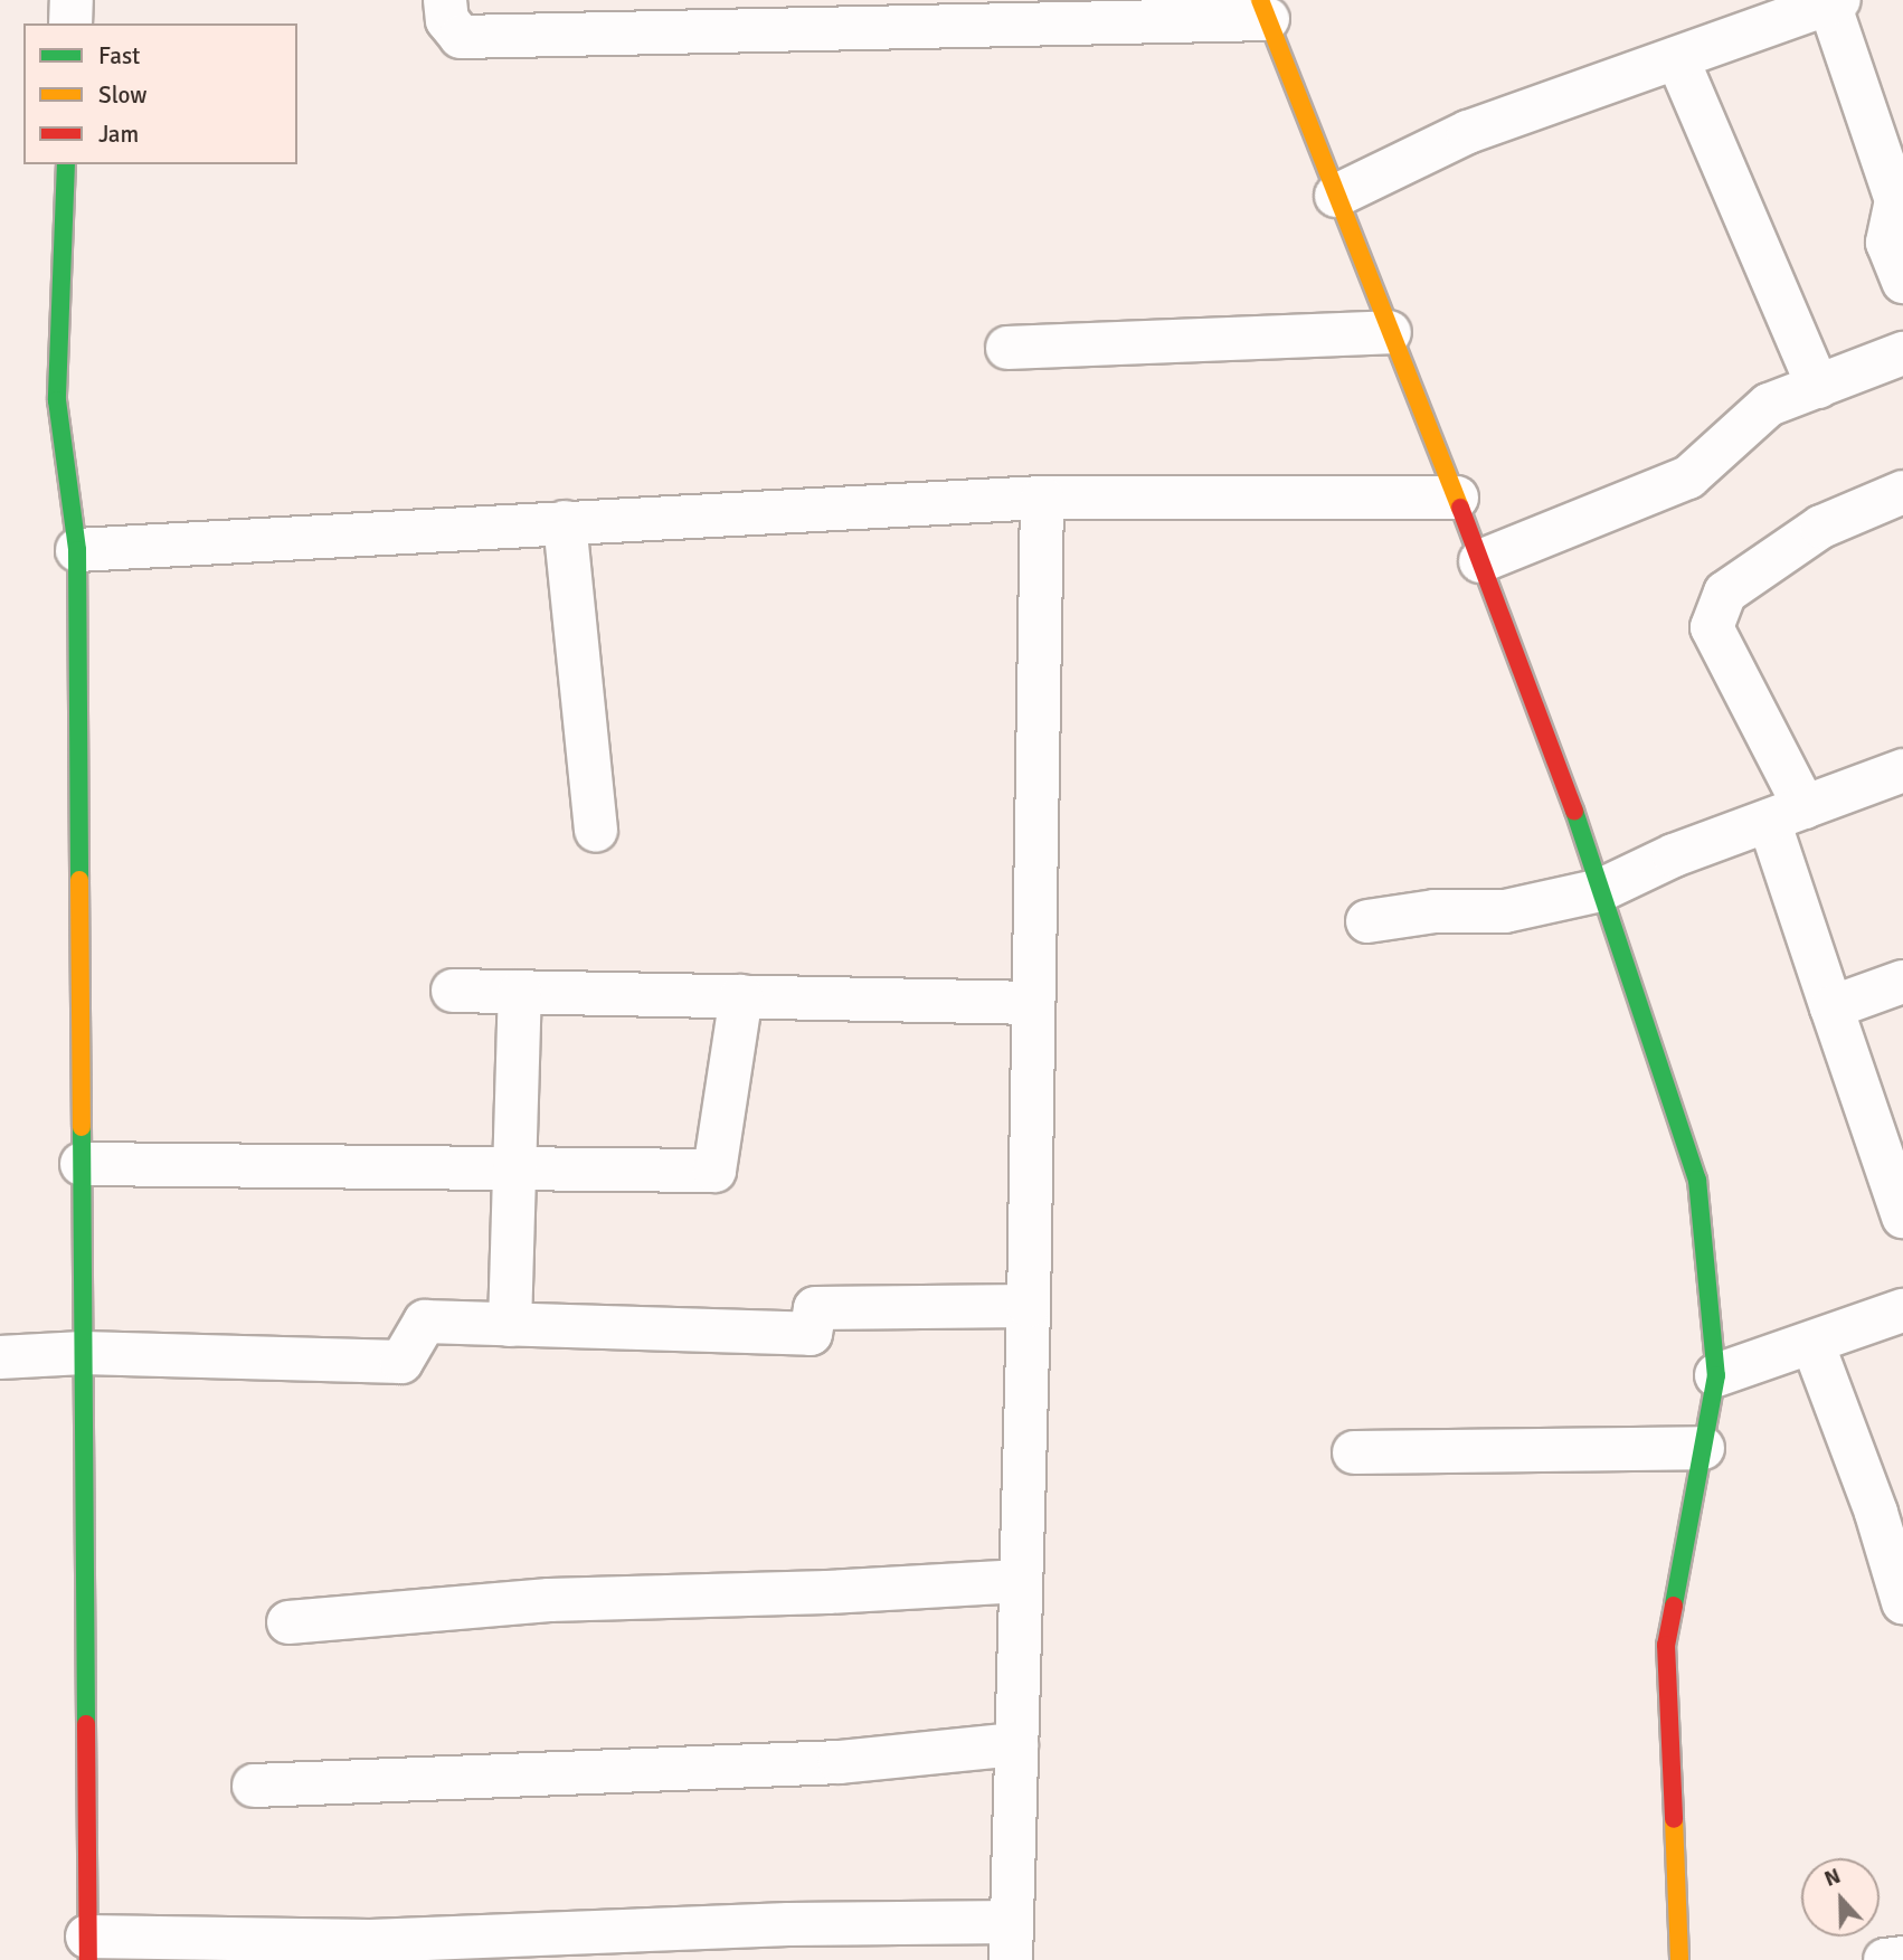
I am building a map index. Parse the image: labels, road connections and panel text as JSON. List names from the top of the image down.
{
  "legend": ["Fast", "Slow", "Jam"],
  "north": "top"
}
